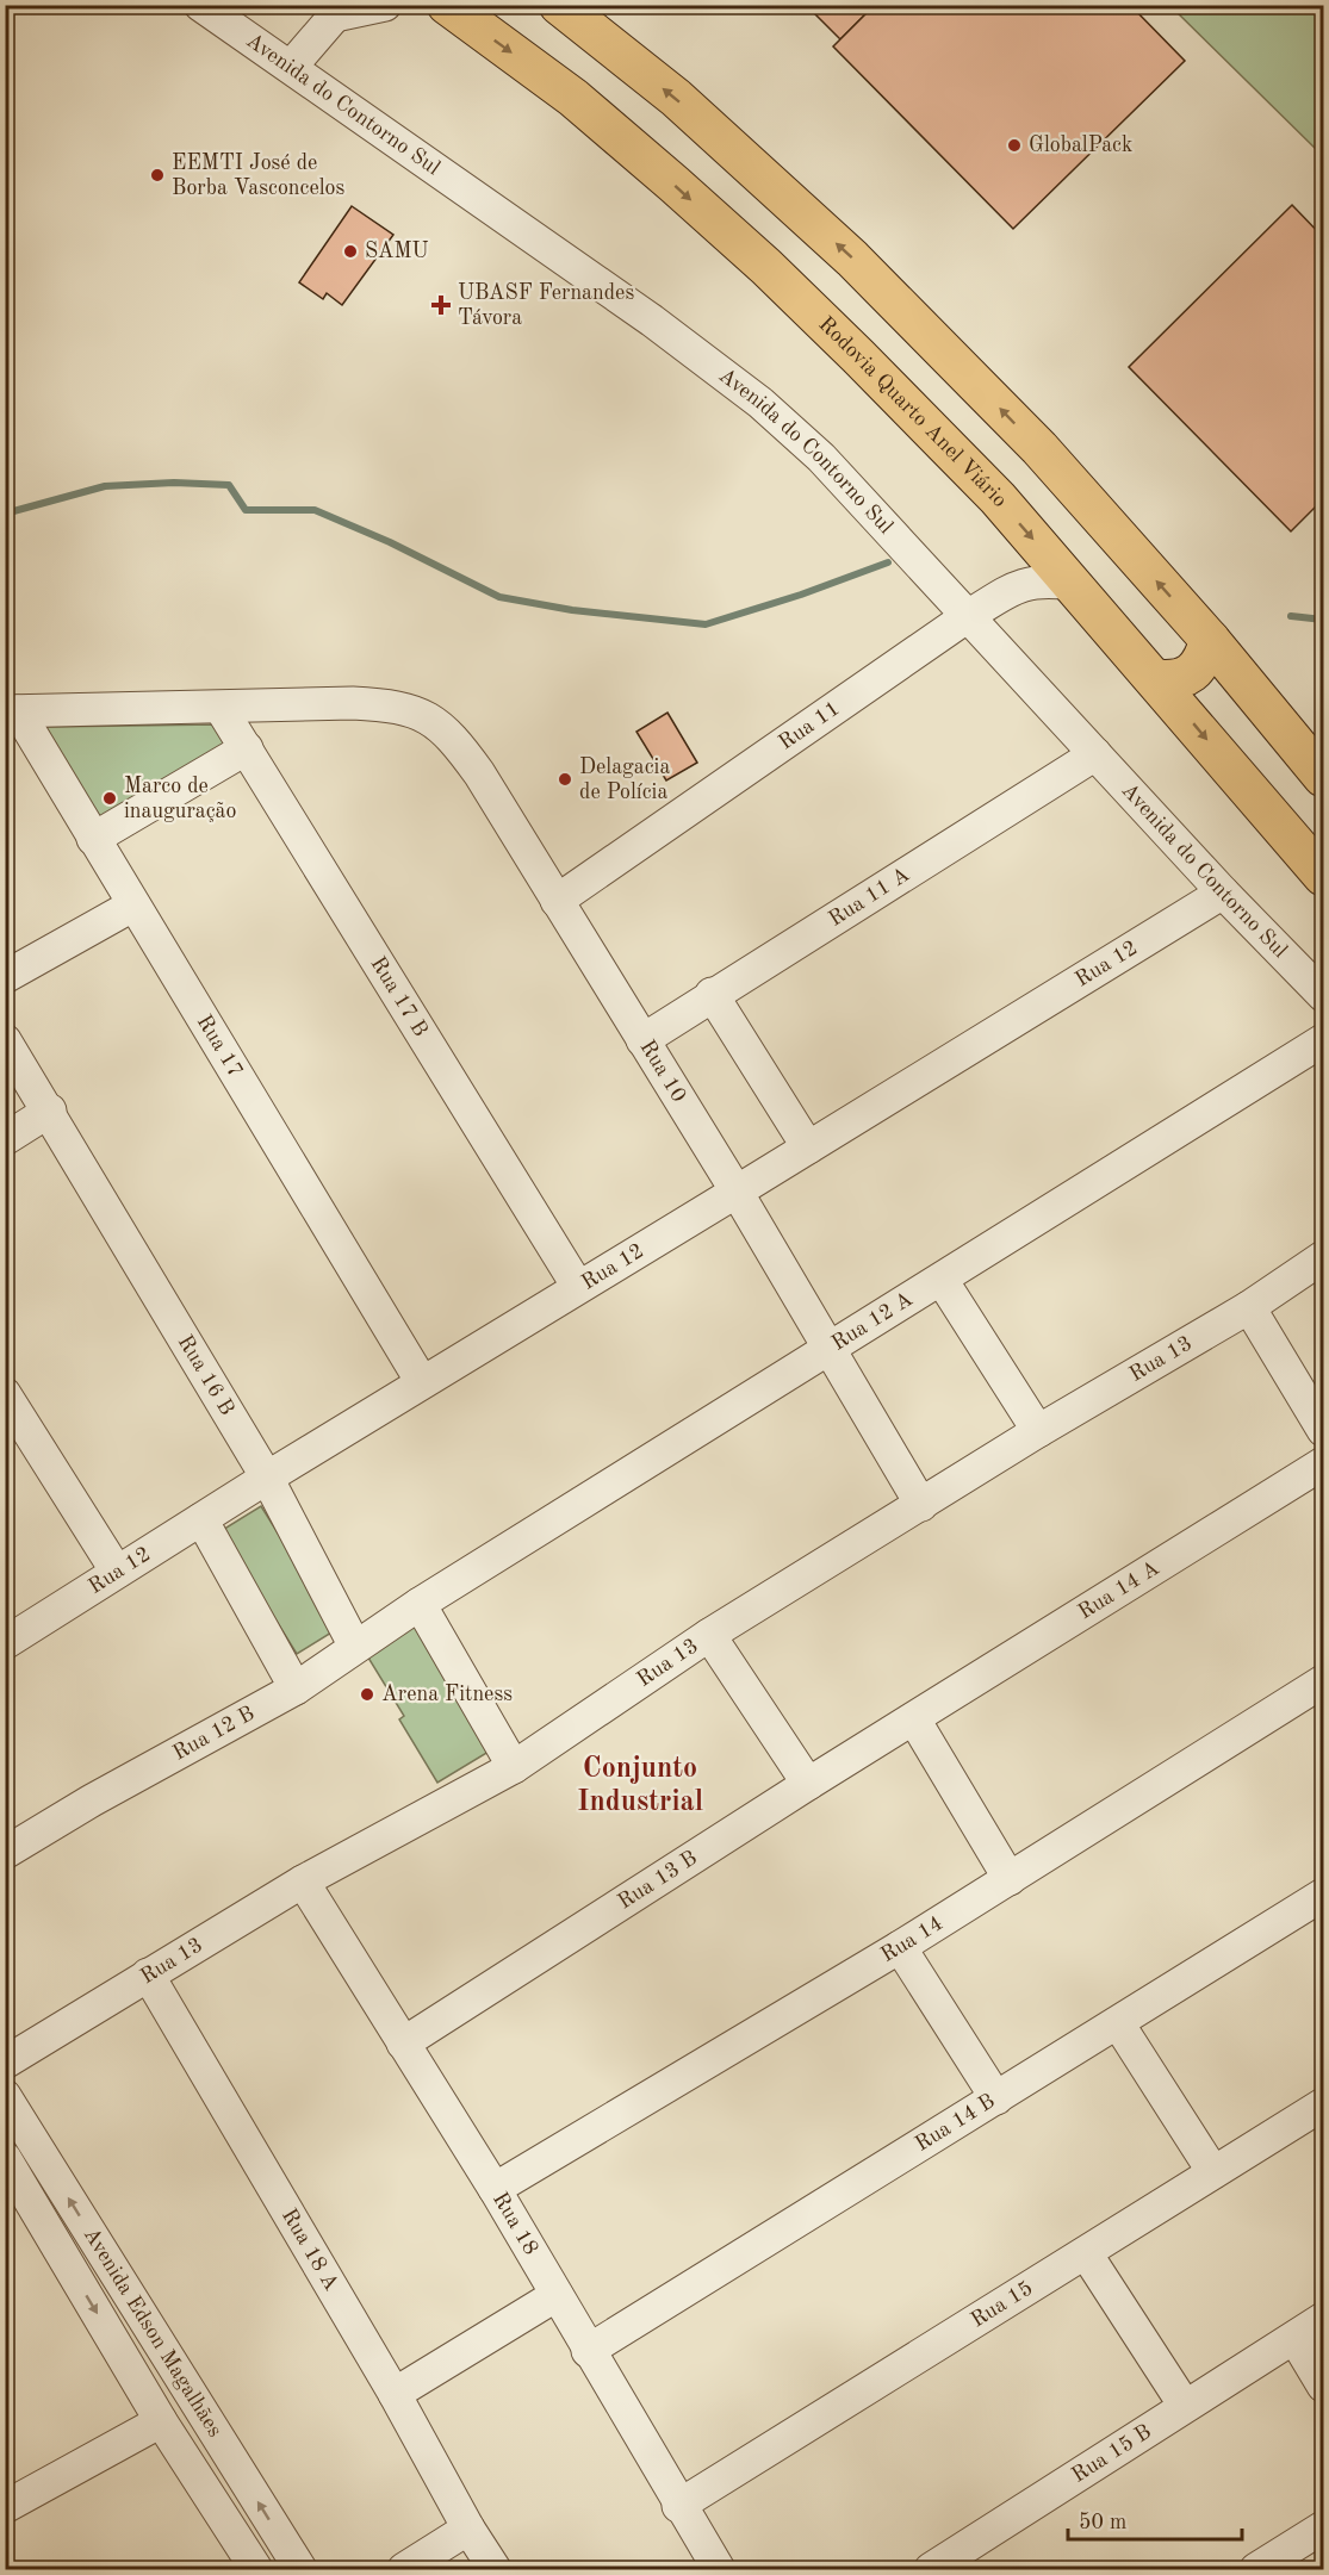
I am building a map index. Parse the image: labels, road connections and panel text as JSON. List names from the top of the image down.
{
  "streets": {
    "highway": ["Rodovia Quarto Anel Viário"],
    "street": [
      "Avenida do Contorno Sul",
      "Rua 11",
      "Rua 11 A",
      "Rua 12",
      "Rua 17 B",
      "Rua 17",
      "Rua 10",
      "Rua 12 A",
      "Rua 13",
      "Rua 16 B",
      "Rua 14 A",
      "Rua 12 B",
      "Rua 13 B",
      "Rua 14",
      "Rua 14 B",
      "Rua 18",
      "Rua 18 A",
      "Rua 15",
      "Avenida Edson Magalhães",
      "Rua 15 B"
    ]
  },
  "crossings": [
    ["Avenida do Contorno Sul", "Rua 11"],
    ["Avenida do Contorno Sul", "Rua 11 A"],
    ["Avenida do Contorno Sul", "Rua 12"],
    ["Rodovia Quarto Anel Viário", "Rua 11"],
    ["Rua 11", "Rua 10"],
    ["Rua 11 A", "Rua 10"],
    ["Rua 12", "Rua 17 B"],
    ["Rua 12", "Rua 17"],
    ["Rua 12", "Rua 10"],
    ["Rua 12", "Rua 16 B"],
    ["Rua 17 B", "Rua 10"],
    ["Rua 17", "Rua 10"],
    ["Rua 10", "Rua 12 A"],
    ["Rua 10", "Rua 13"],
    ["Rua 12 A", "Rua 12 B"],
    ["Rua 13", "Rua 18"],
    ["Rua 13", "Rua 18 A"],
    ["Rua 16 B", "Rua 12 B"],
    ["Rua 14 A", "Rua 13 B"],
    ["Rua 13 B", "Rua 18"],
    ["Rua 14", "Rua 18"],
    ["Rua 14 B", "Rua 18"],
    ["Rua 18", "Rua 15"]
  ],
  "districts": ["Conjunto Industrial"],
  "places": {
    "other": [
      "GlobalPack",
      "EEMTI José de Borba Vasconcelos",
      "SAMU",
      "Delagacia de Polícia",
      "Marco de inauguração",
      "Arena Fitness"
    ],
    "health": ["UBASF Fernandes Távora"]
  },
  "scale_bar": "50 m"
}
